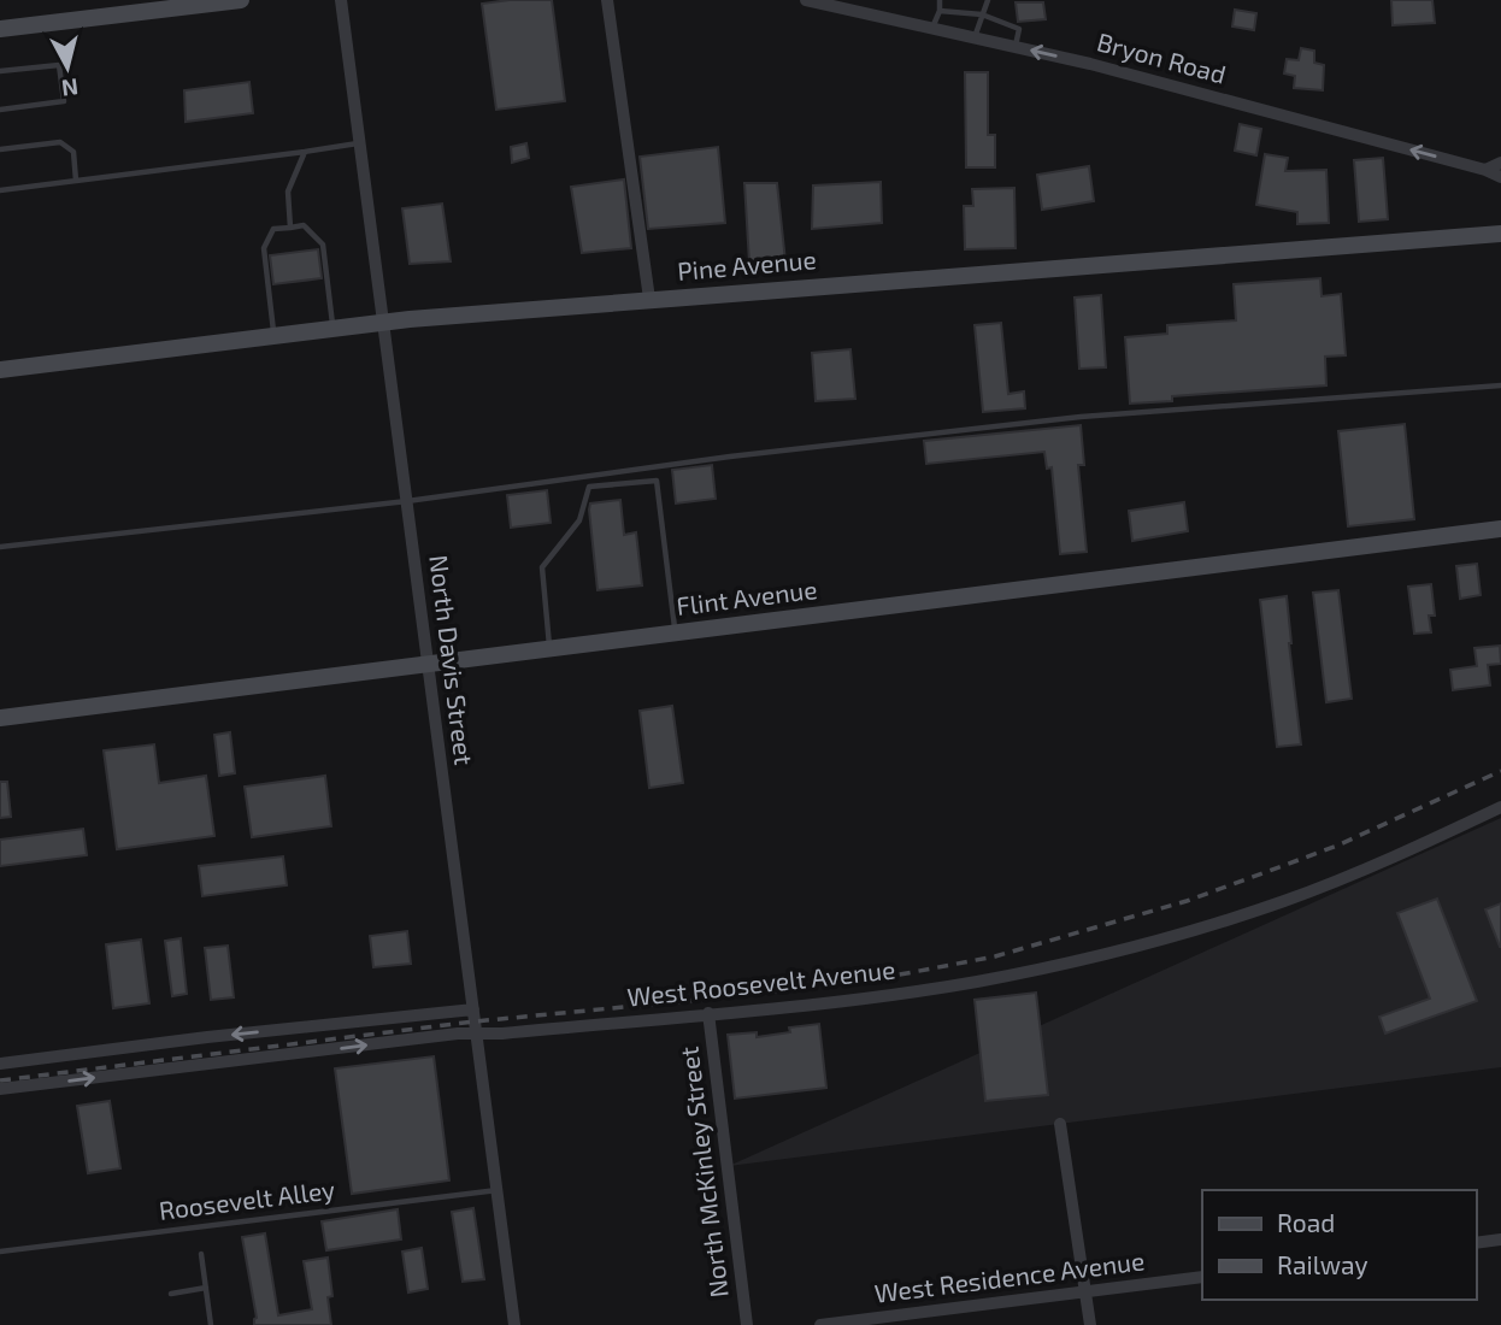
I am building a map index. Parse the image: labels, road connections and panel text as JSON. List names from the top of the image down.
{
  "streets": {
    "main road": ["Pine Avenue", "Flint Avenue"],
    "street": [
      "Bryon Road",
      "North Davis Street",
      "West Roosevelt Avenue",
      "North McKinley Street",
      "West Residence Avenue"
    ],
    "lane": ["Roosevelt Alley"]
  },
  "crossings": [
    ["Pine Avenue", "North Davis Street"],
    ["Flint Avenue", "North Davis Street"],
    ["North Davis Street", "West Roosevelt Avenue"],
    ["North Davis Street", "Roosevelt Alley"],
    ["West Roosevelt Avenue", "North McKinley Street"]
  ],
  "one_way": ["Bryon Road"],
  "legend": ["Road", "Railway"],
  "north": "bottom"
}
